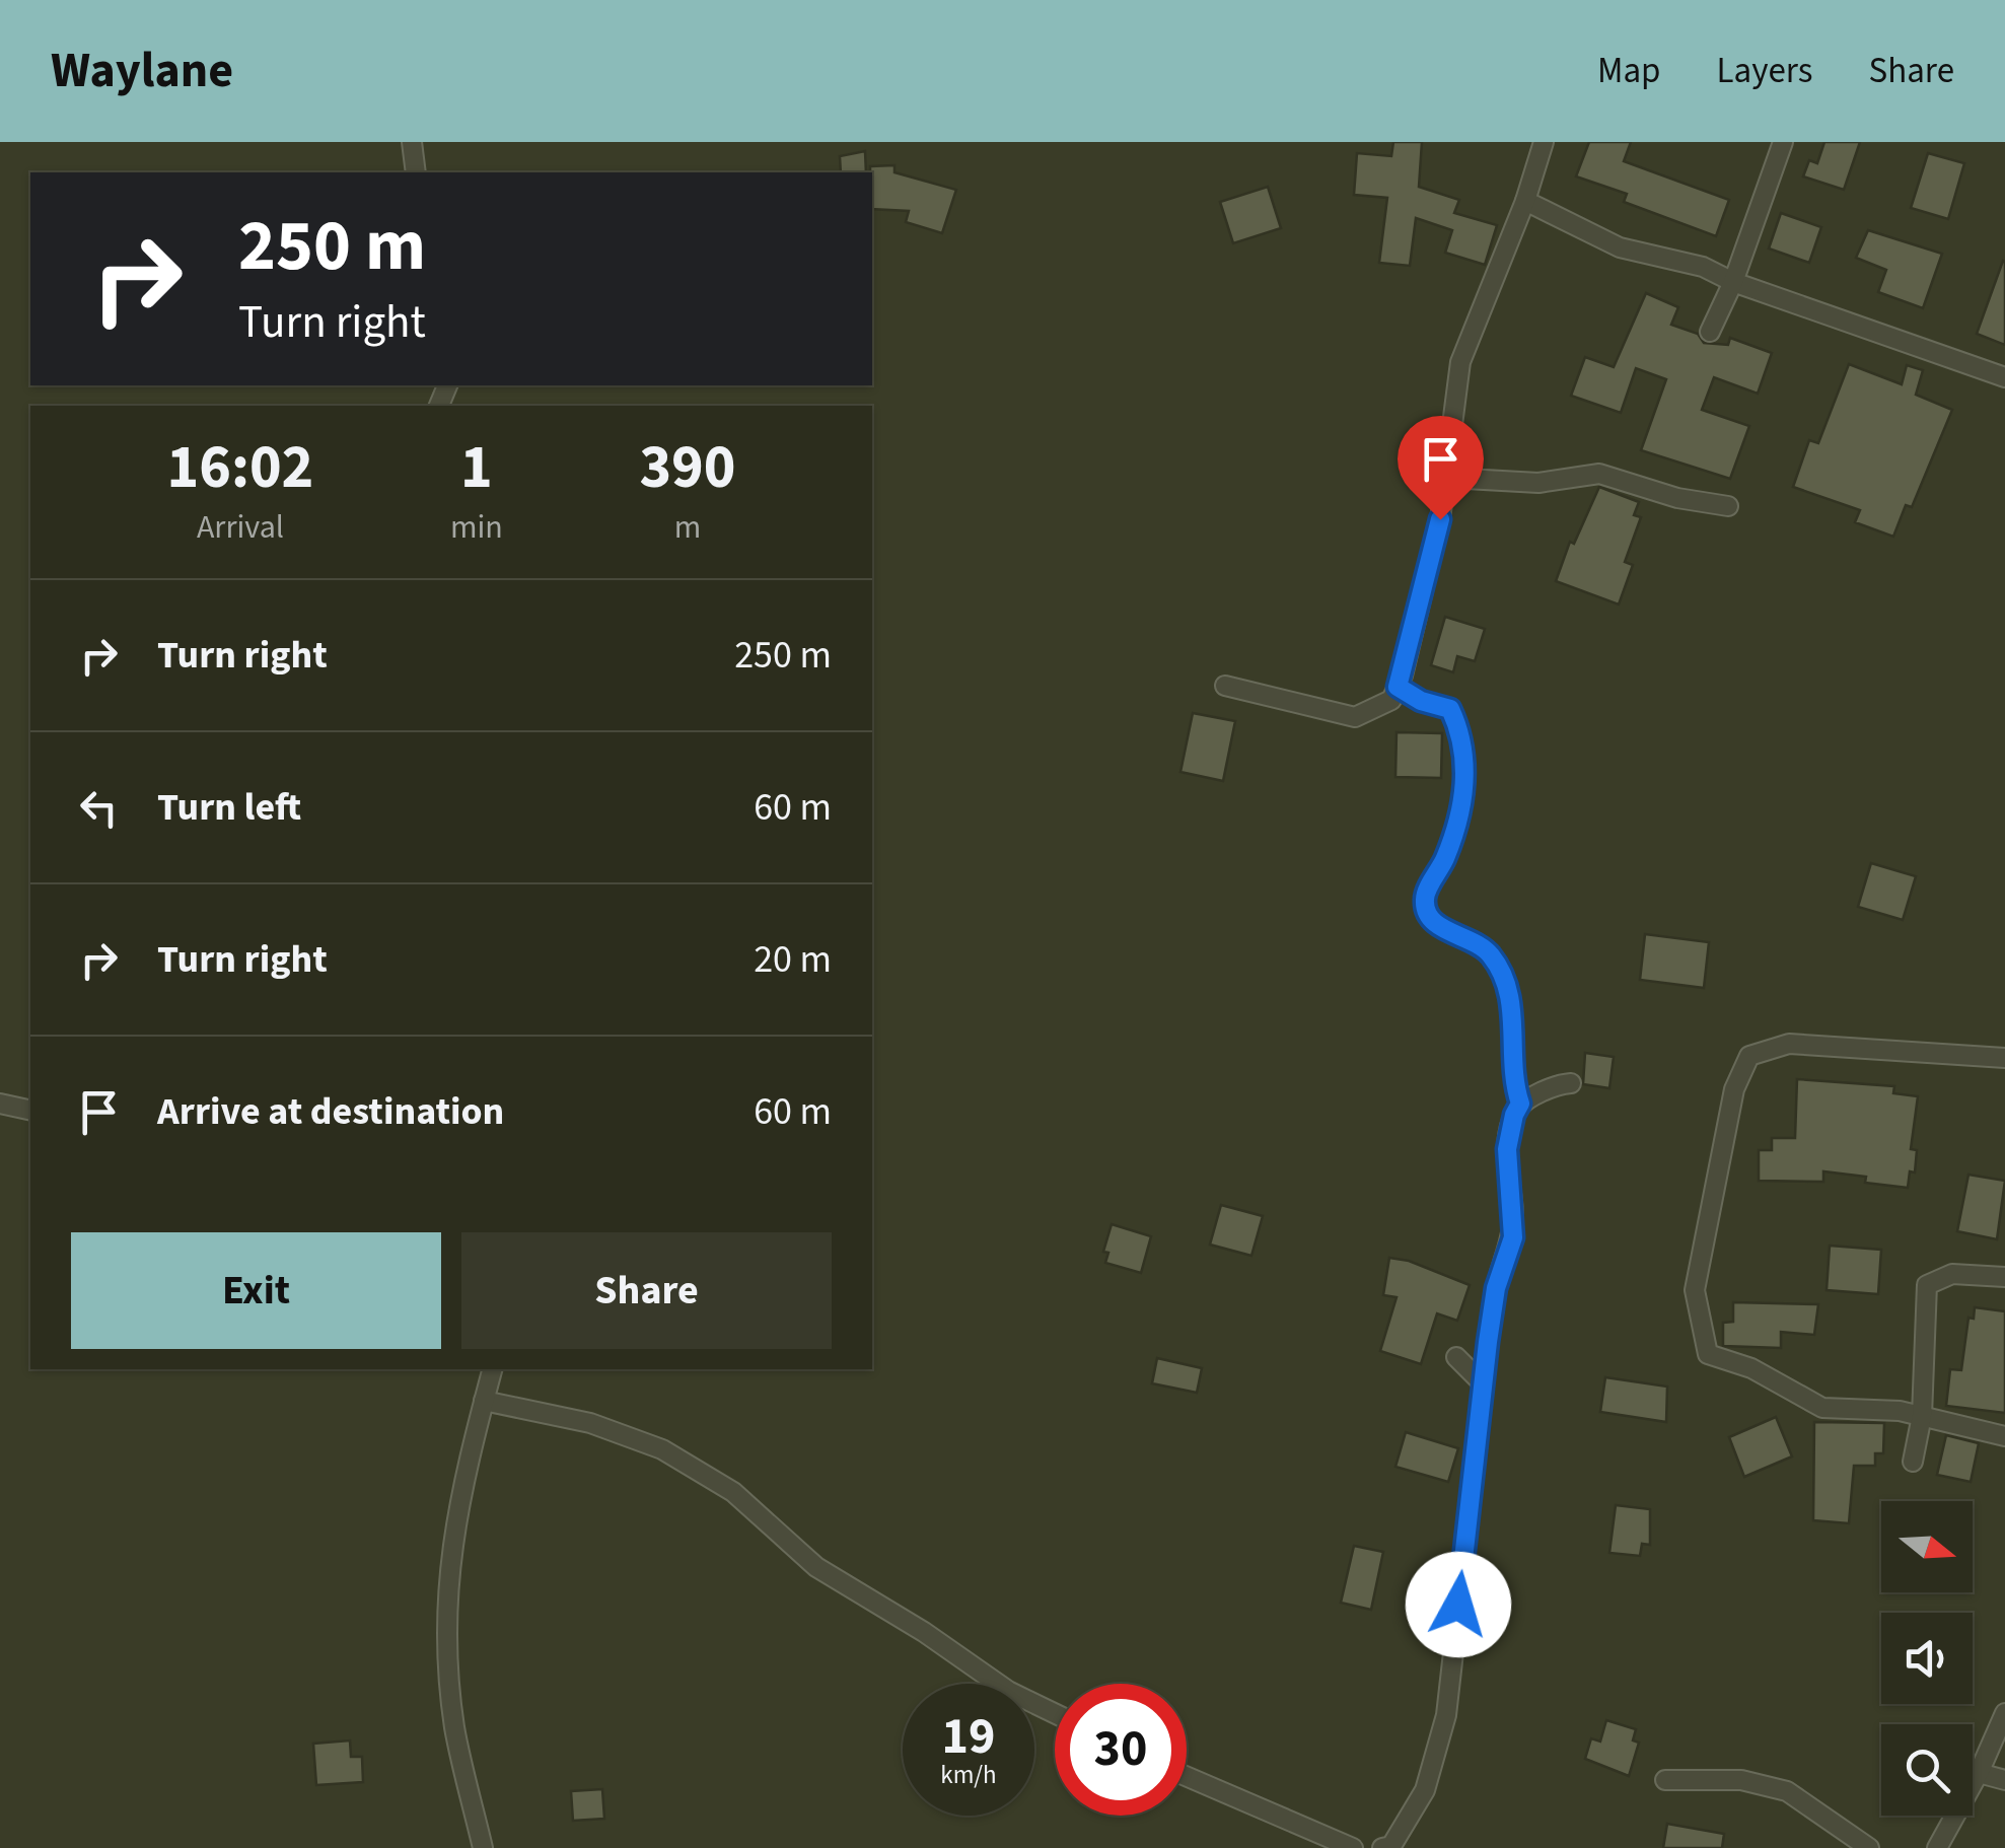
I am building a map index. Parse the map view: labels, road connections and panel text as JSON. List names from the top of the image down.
{
  "north": "right",
  "page": {
    "header": "Waylane",
    "nav": ["Map", "Layers", "Share"],
    "turn": ["250 m", "Turn right"],
    "eta": [
      "16:02",
      "Arrival",
      "1",
      "min",
      "390",
      "m"
    ],
    "list": [
      {
        "name": "Turn right",
        "value": "250 m"
      },
      {
        "name": "Turn left",
        "value": "60 m"
      },
      {
        "name": "Turn right",
        "value": "20 m"
      },
      {
        "name": "Arrive at destination",
        "value": "60 m"
      }
    ],
    "buttons": ["Exit", "Share"],
    "speed": "19 km/h",
    "limit": "30"
  }
}
